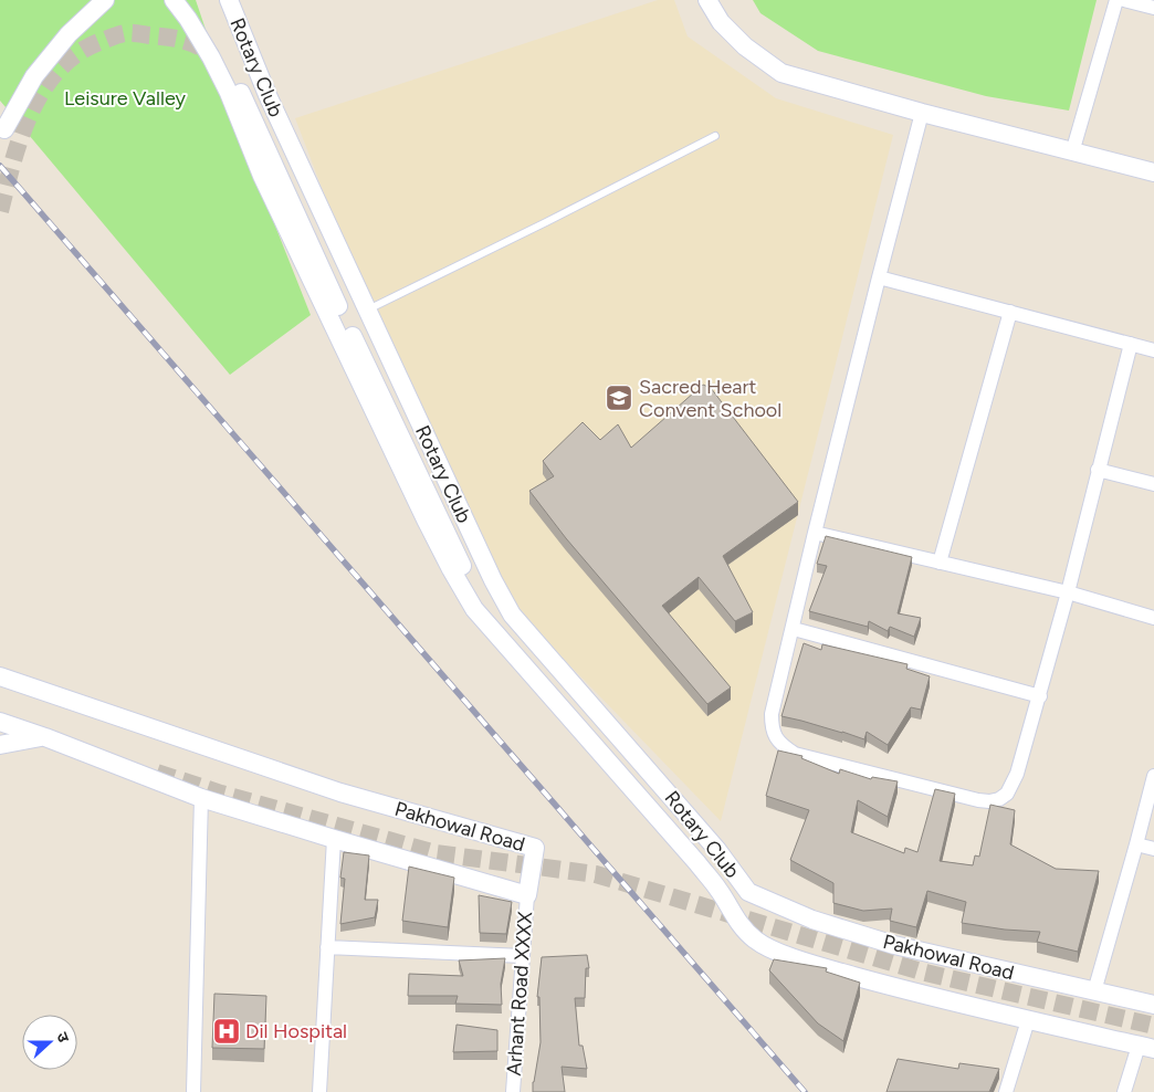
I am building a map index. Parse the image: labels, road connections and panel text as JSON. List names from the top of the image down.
{
  "streets": {
    "street": ["Rotary Club", "Pakhowal Road", "Arhant Road XXXX"]
  },
  "crossings": [
    ["Rotary Club", "Pakhowal Road"],
    ["Pakhowal Road", "Arhant Road XXXX"]
  ],
  "parks": ["Leisure Valley"],
  "places": {
    "school or university": ["Sacred Heart Convent School"],
    "hospital": ["Dil Hospital"]
  },
  "north": "right"
}
